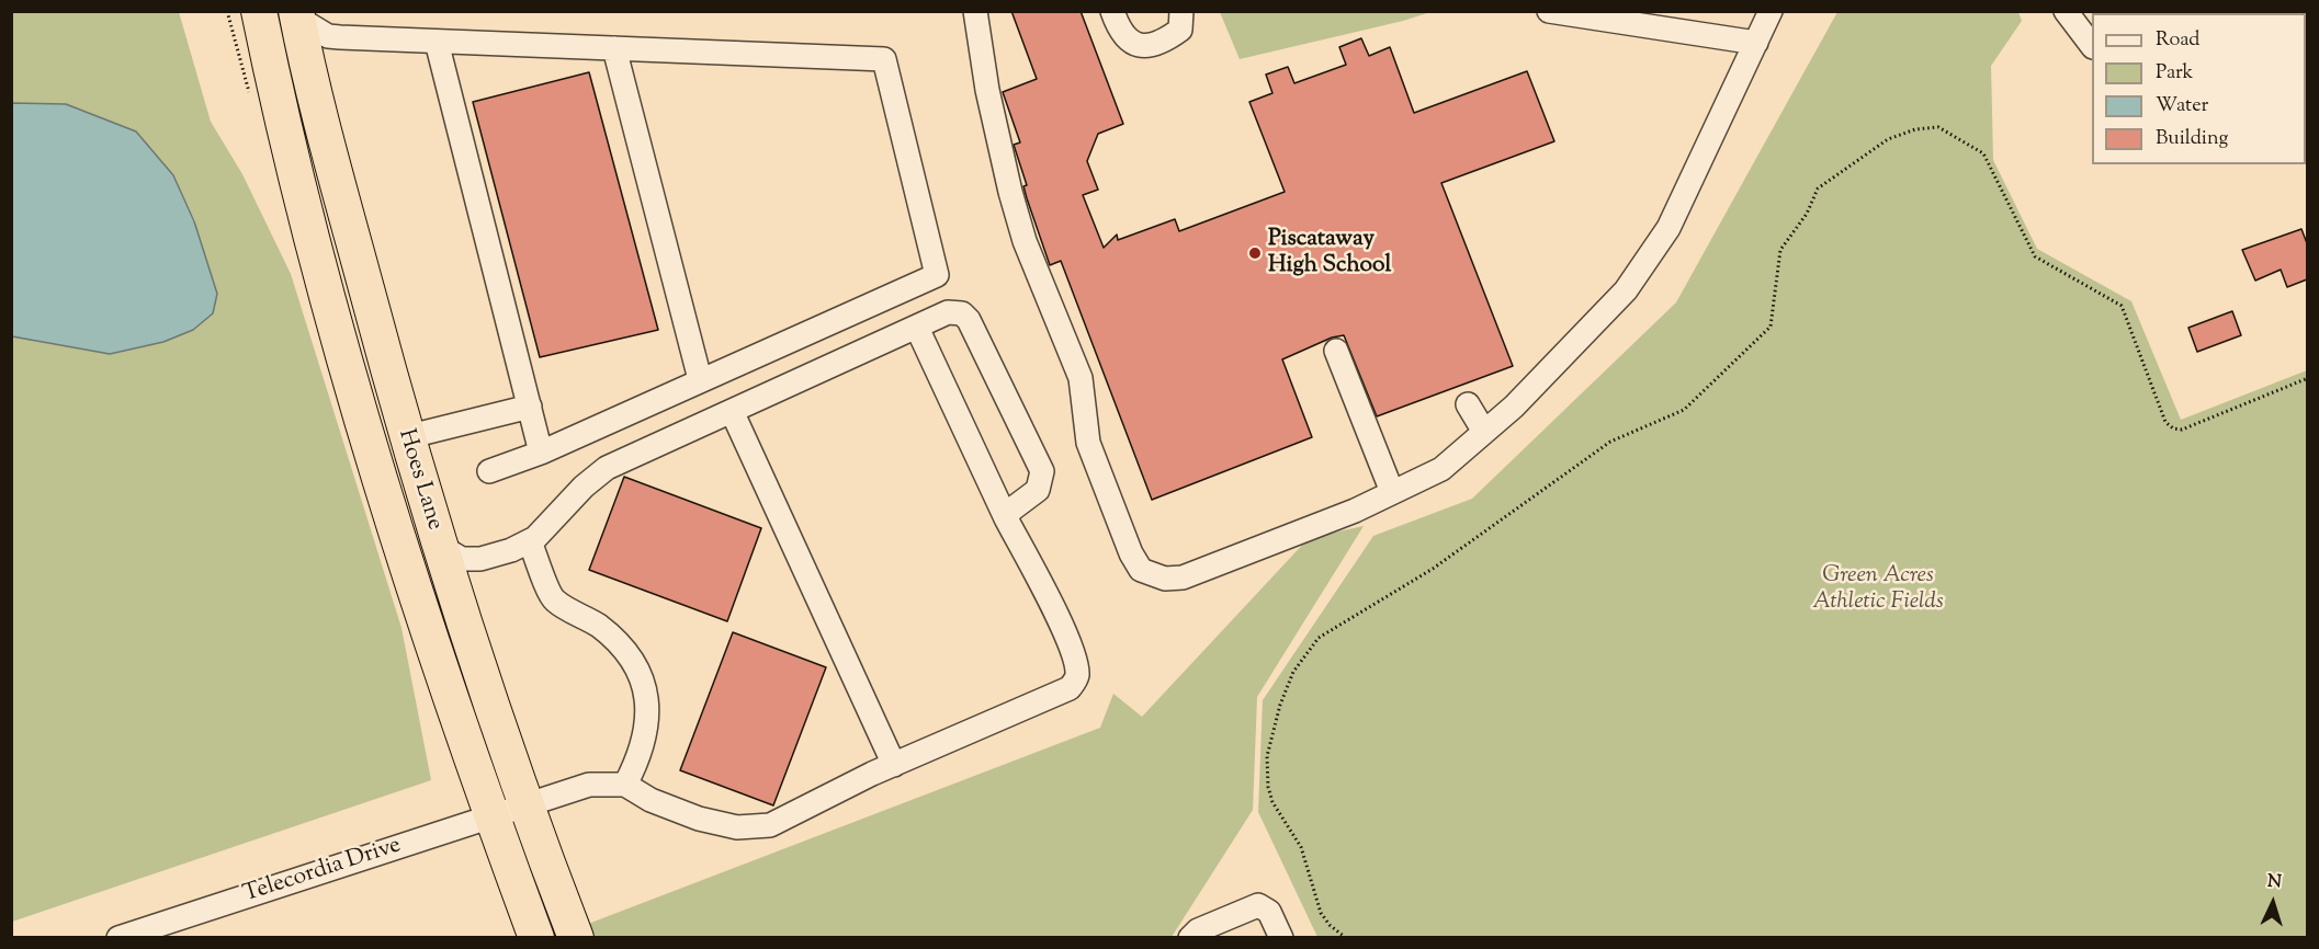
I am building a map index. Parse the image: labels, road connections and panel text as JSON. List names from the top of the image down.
{
  "streets": {
    "highway": ["Hoes Lane"],
    "street": ["Telecordia Drive"]
  },
  "crossings": [
    ["Hoes Lane", "Telecordia Drive"]
  ],
  "parks": ["Green Acres Athletic Fields"],
  "places": ["Piscataway High School"],
  "legend": [
    "Road",
    "Park",
    "Water",
    "Building"
  ],
  "north": "top"
}
